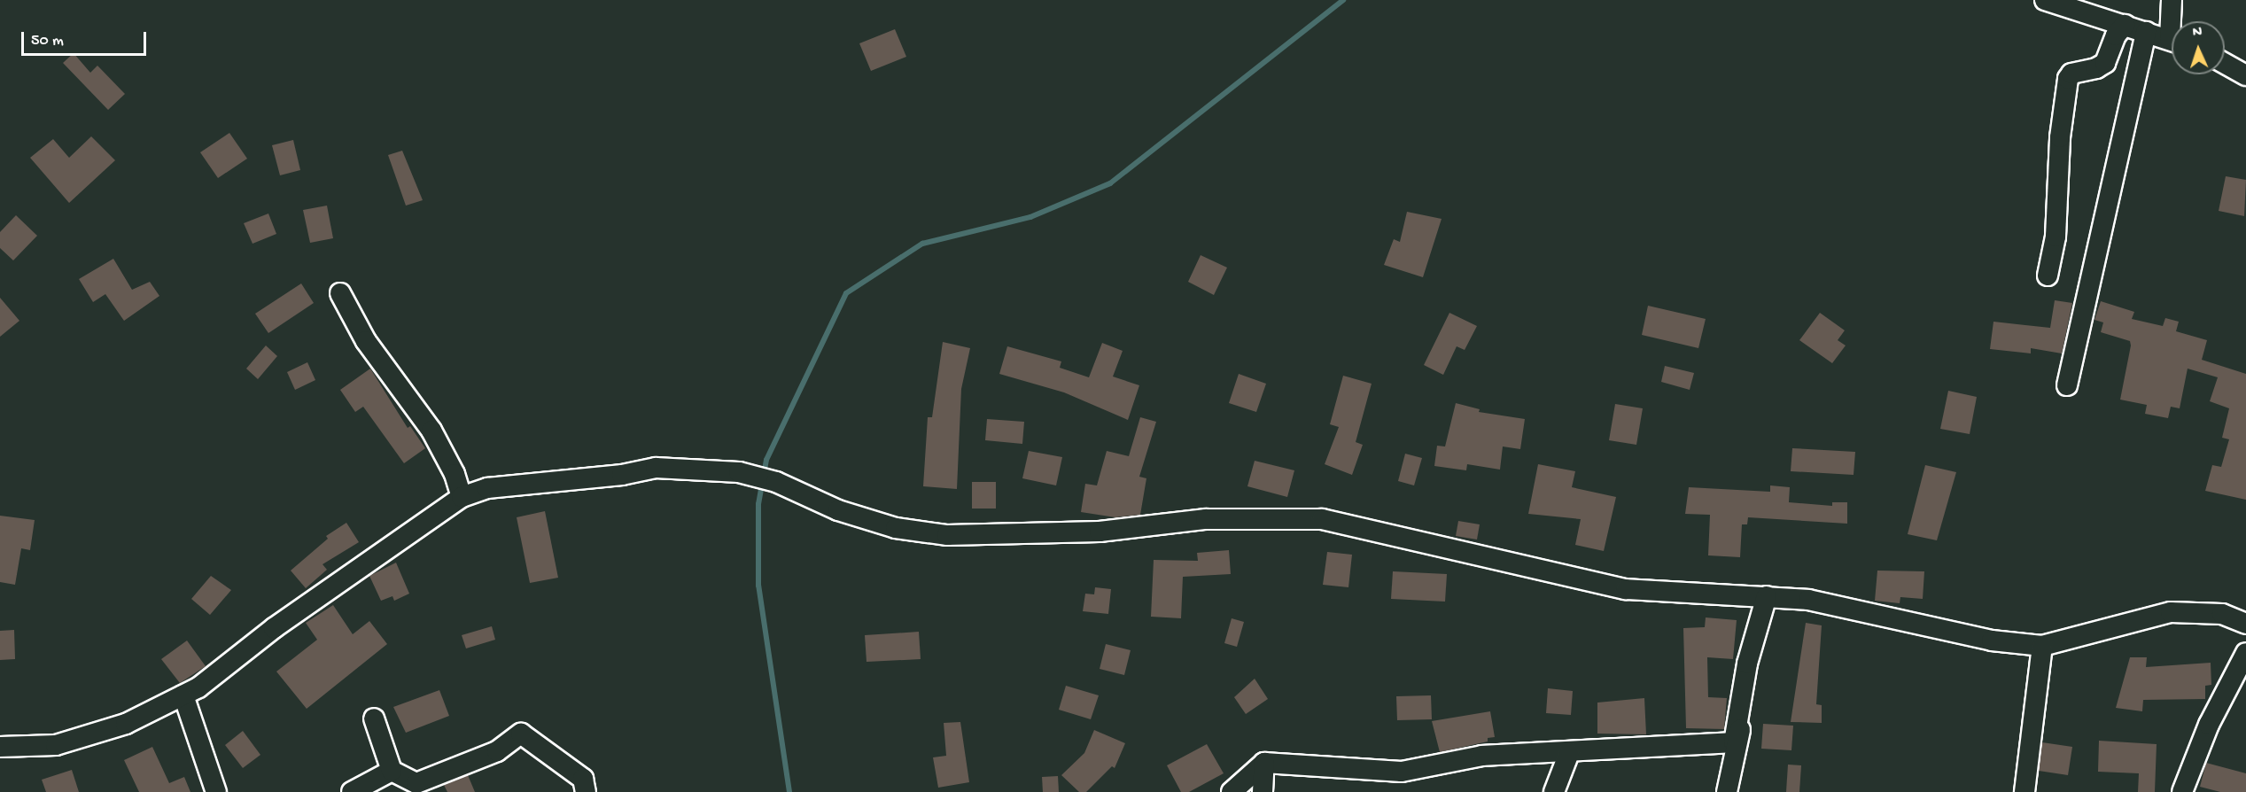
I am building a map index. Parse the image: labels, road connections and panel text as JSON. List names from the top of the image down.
{
  "scale_bar": "50 m",
  "north": "top"
}
